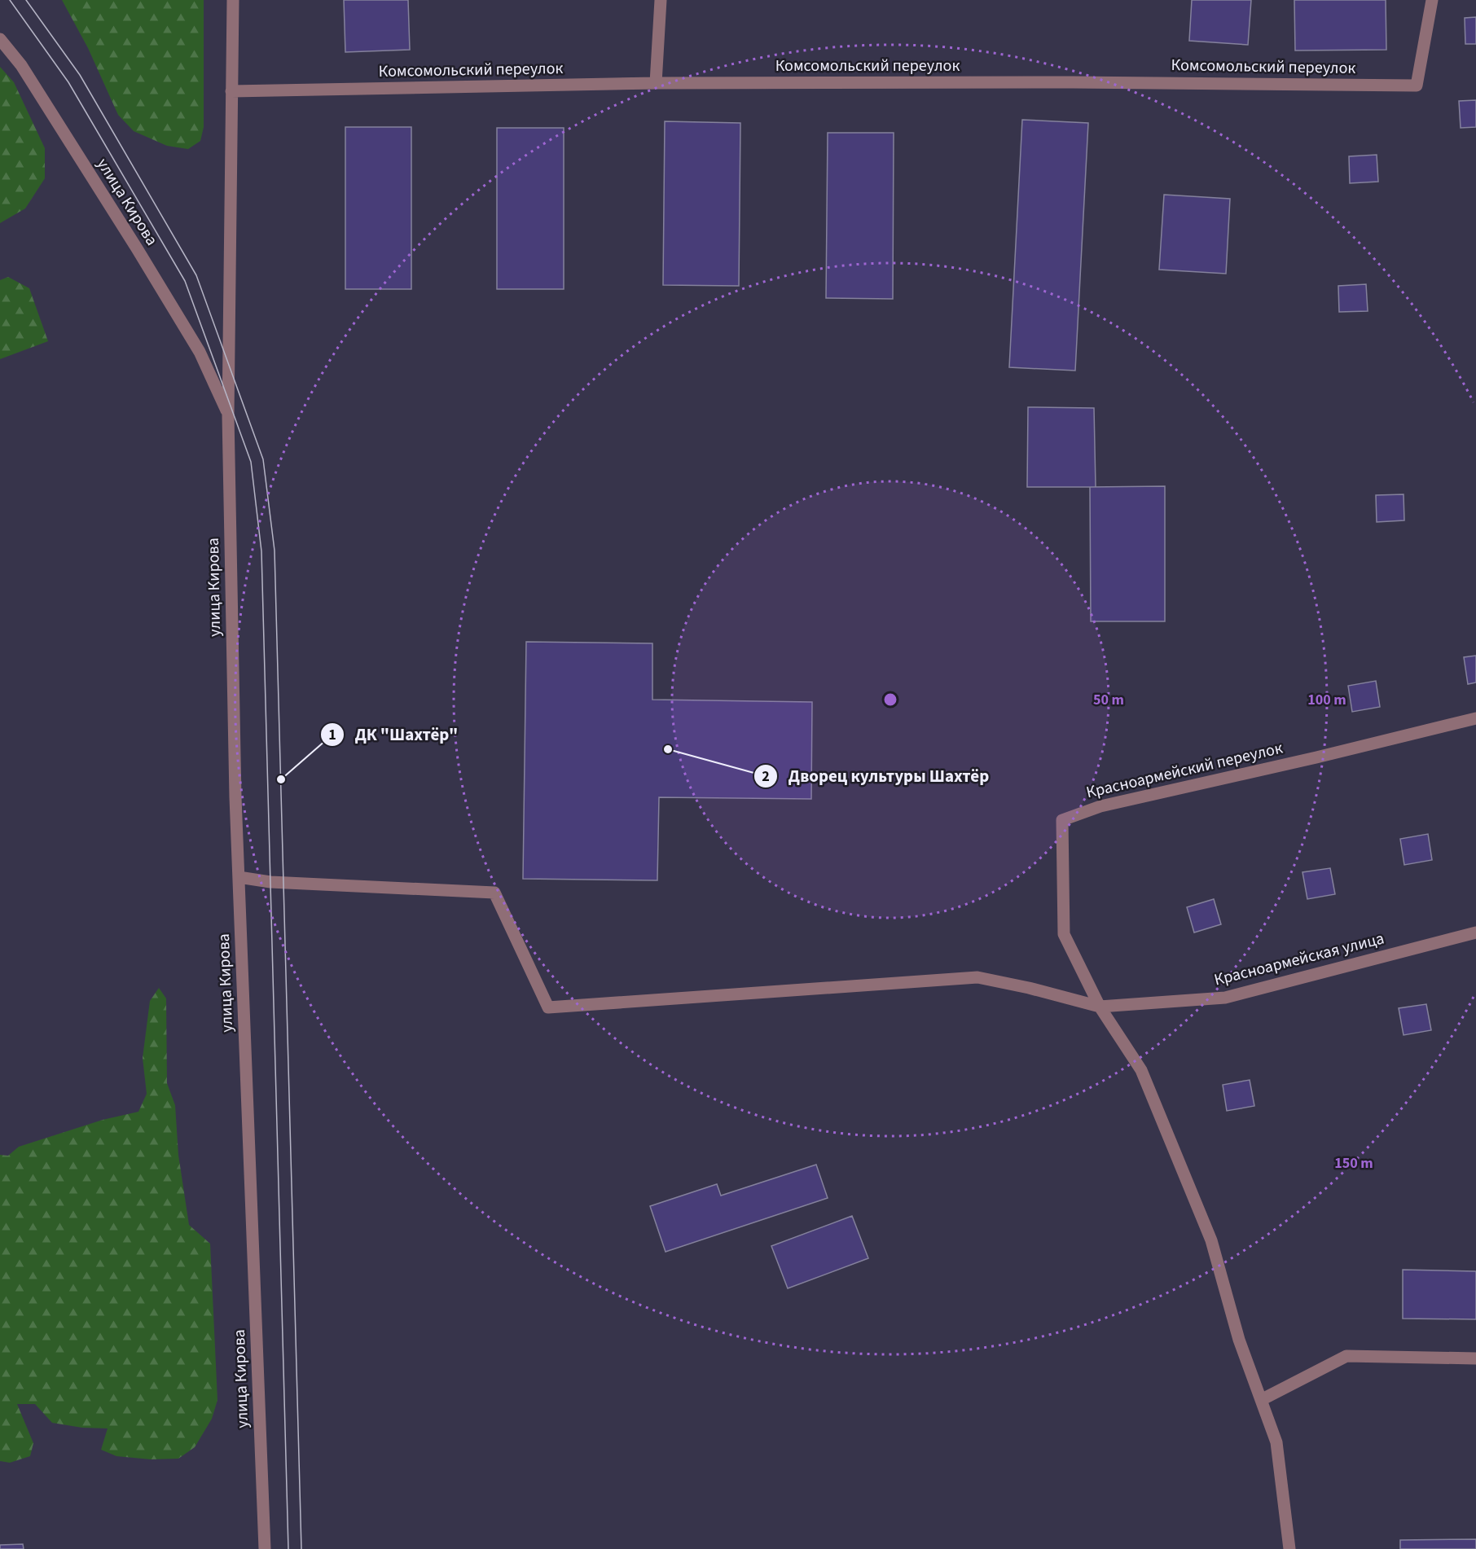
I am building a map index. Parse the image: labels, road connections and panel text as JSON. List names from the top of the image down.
{
  "streets": {
    "street": [
      "Комсомольский переулок",
      "улица Кирова",
      "Красноармейский переулок",
      "Красноармейская улица"
    ]
  },
  "crossings": [
    ["Комсомольский переулок", "улица Кирова"],
    ["улица Кирова", "Красноармейская улица"],
    ["Красноармейский переулок", "Красноармейская улица"]
  ],
  "places": ["Дворец культуры Шахтёр", "ДК \"Шахтёр\""],
  "rings": ["50 m", "100 m", "150 m"]
}
